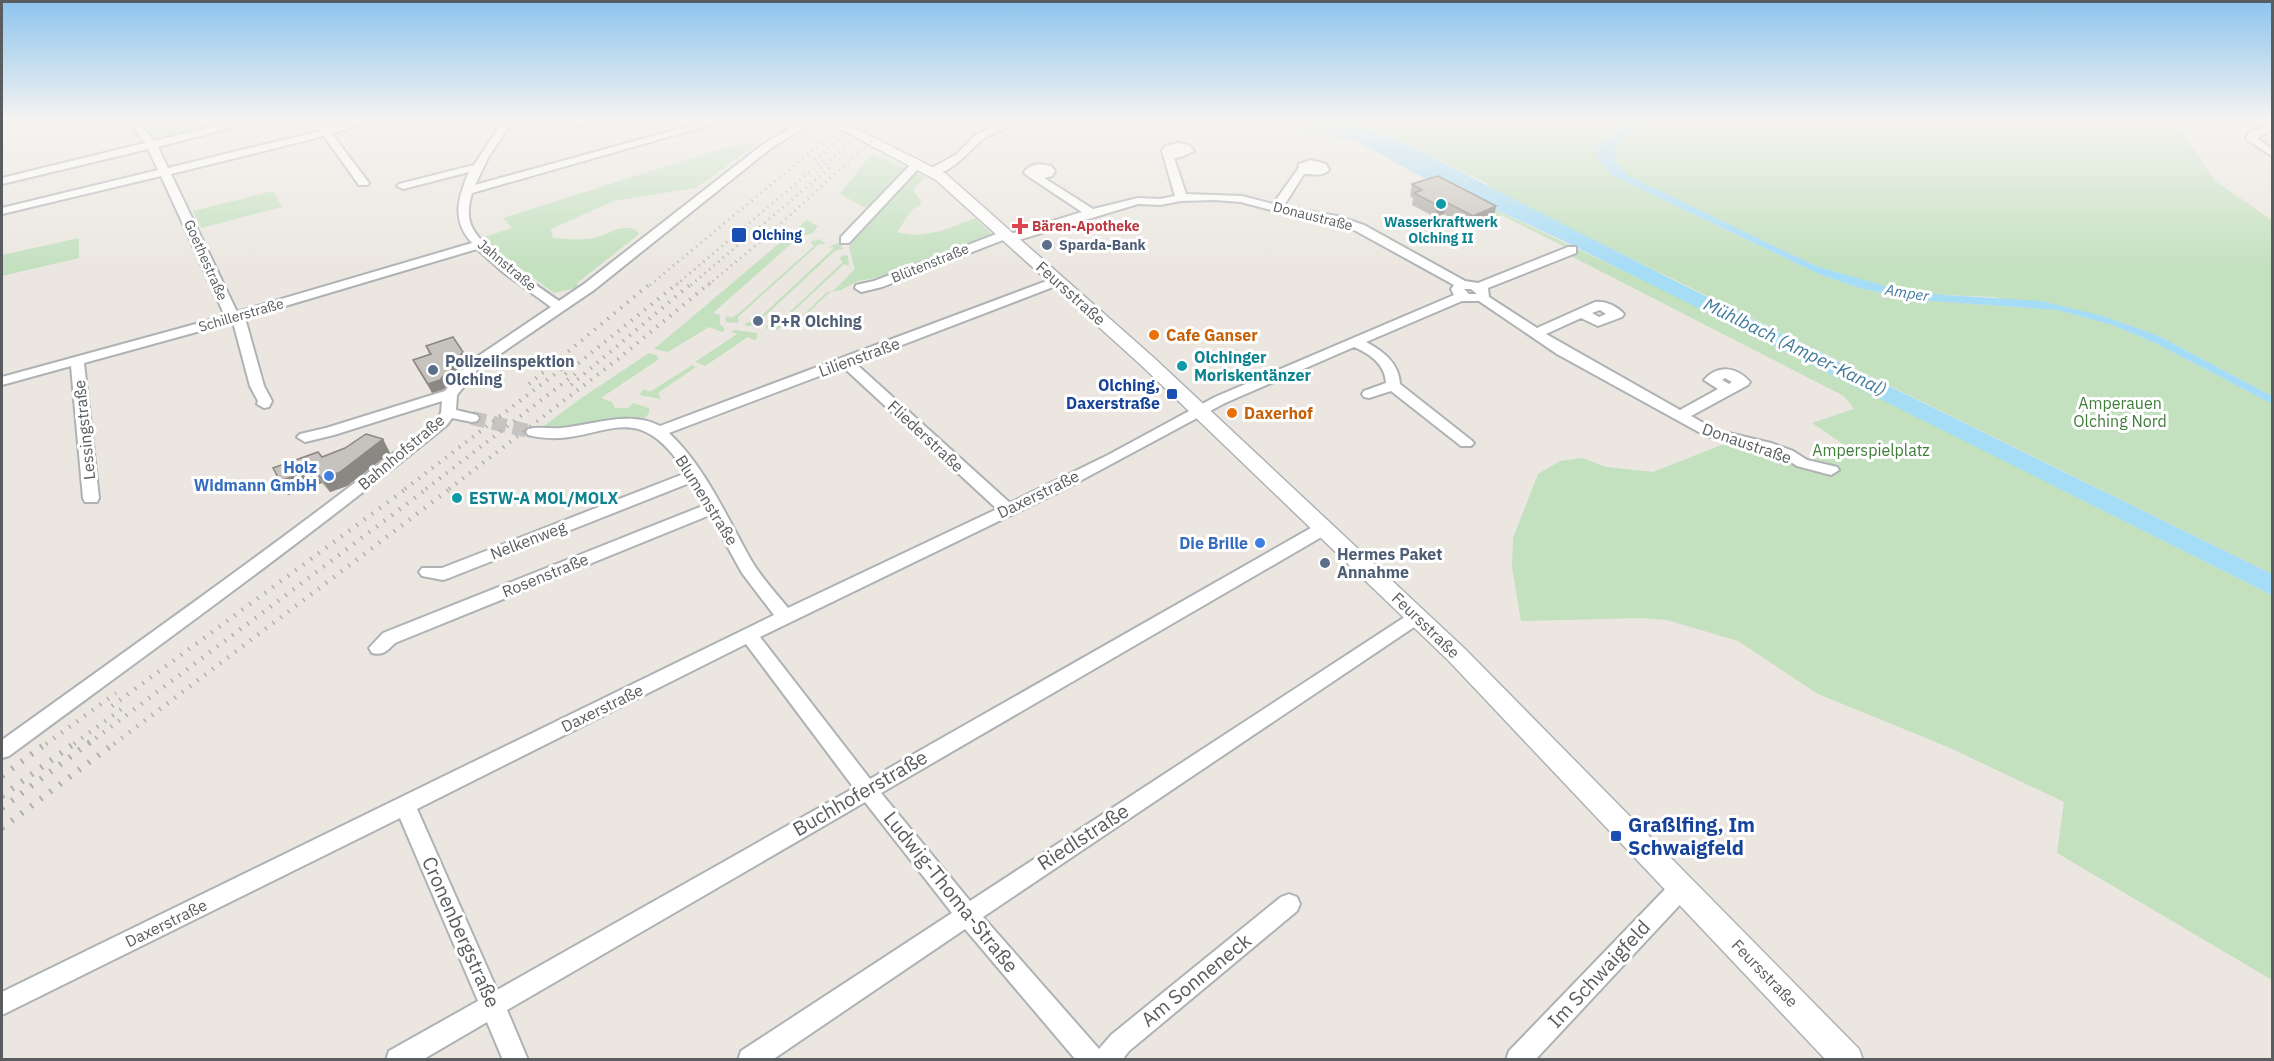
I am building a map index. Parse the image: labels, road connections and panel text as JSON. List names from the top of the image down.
{
  "streets": {
    "street": [
      "Donaustraße",
      "Goethestraße",
      "Blütenstraße",
      "Jahnstraße",
      "Feursstraße",
      "Schillerstraße",
      "Lilienstraße",
      "Lessingstraße",
      "Fliederstraße",
      "Bahnhofstraße",
      "Daxerstraße",
      "Blumenstraße",
      "Nelkenweg",
      "Rosenstraße",
      "Buchhoferstraße",
      "Riedlstraße",
      "Ludwig-Thoma-Straße",
      "Cronenbergstraße",
      "Im Schwaigfeld",
      "Am Sonneneck"
    ]
  },
  "crossings": [
    ["Donaustraße", "Blütenstraße"],
    ["Donaustraße", "Feursstraße"],
    ["Donaustraße", "Daxerstraße"],
    ["Goethestraße", "Schillerstraße"],
    ["Blütenstraße", "Feursstraße"],
    ["Jahnstraße", "Schillerstraße"],
    ["Jahnstraße", "Bahnhofstraße"],
    ["Feursstraße", "Lilienstraße"],
    ["Feursstraße", "Daxerstraße"],
    ["Feursstraße", "Buchhoferstraße"],
    ["Feursstraße", "Riedlstraße"],
    ["Feursstraße", "Im Schwaigfeld"],
    ["Schillerstraße", "Lessingstraße"],
    ["Lilienstraße", "Fliederstraße"],
    ["Lilienstraße", "Blumenstraße"],
    ["Fliederstraße", "Daxerstraße"],
    ["Daxerstraße", "Blumenstraße"],
    ["Daxerstraße", "Ludwig-Thoma-Straße"],
    ["Daxerstraße", "Cronenbergstraße"],
    ["Blumenstraße", "Nelkenweg"],
    ["Blumenstraße", "Rosenstraße"],
    ["Buchhoferstraße", "Ludwig-Thoma-Straße"],
    ["Buchhoferstraße", "Cronenbergstraße"],
    ["Riedlstraße", "Ludwig-Thoma-Straße"]
  ],
  "water": ["Amper", "Mühlbach (Amper-Kanal)"],
  "parks": ["Amperauen Olching Nord", "Amperspielplatz"],
  "places": {
    "other": [
      "Wasserkraftwerk Olching II",
      "Sparda-Bank",
      "P+R Olching",
      "Cafe Ganser",
      "Olchinger Moriskentänzer",
      "Polizeiinspektion Olching",
      "Daxerhof",
      "Holz Widmann GmbH",
      "ESTW-A MOL/MOLX",
      "Die Brille",
      "Hermes Paket Annahme"
    ],
    "health": ["Bären-Apotheke"],
    "transit": ["Olching", "Olching, Daxerstraße", "Graßlfing, Im Schwaigfeld"]
  }
}
